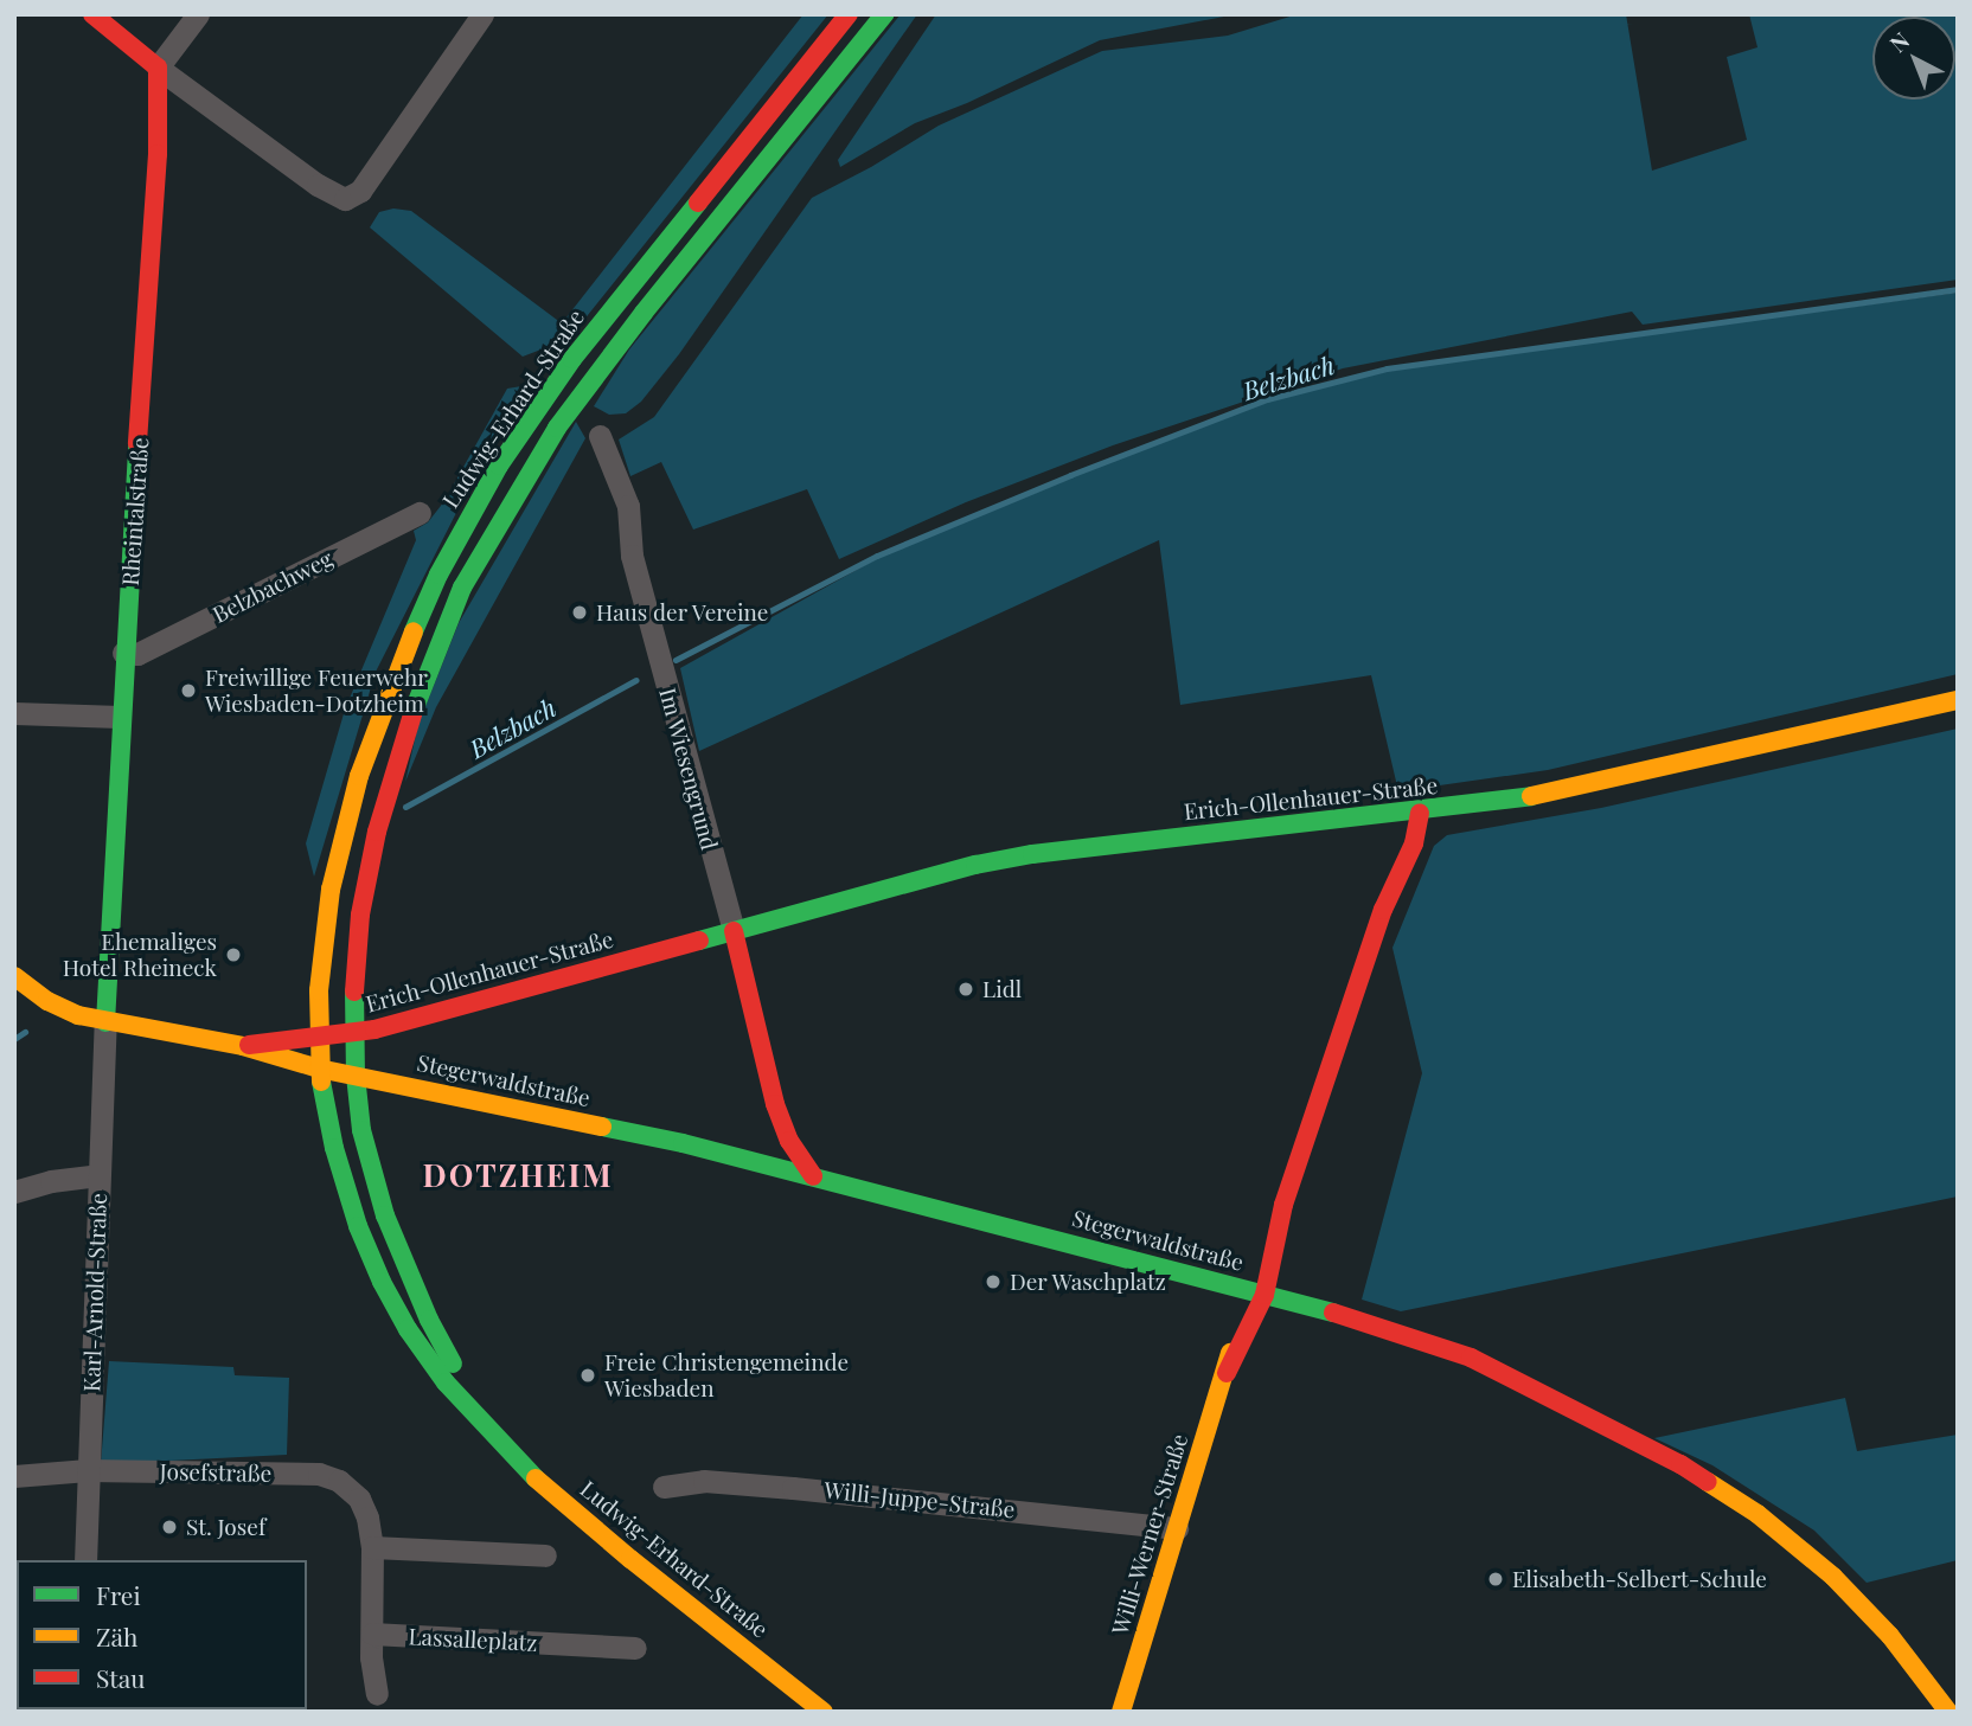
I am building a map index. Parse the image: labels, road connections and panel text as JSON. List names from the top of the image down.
{
  "streets": {
    "street": [
      "Ludwig-Erhard-Straße",
      "Rheintalstraße",
      "Belzbachweg",
      "Im Wiesengrund",
      "Erich-Ollenhauer-Straße",
      "Stegerwaldstraße",
      "Karl-Arnold-Straße",
      "Josefstraße",
      "Willi-Juppe-Straße",
      "Willi-Werner-Straße",
      "Lassalleplatz"
    ]
  },
  "crossings": [
    ["Ludwig-Erhard-Straße", "Erich-Ollenhauer-Straße"],
    ["Ludwig-Erhard-Straße", "Stegerwaldstraße"],
    ["Rheintalstraße", "Belzbachweg"],
    ["Rheintalstraße", "Stegerwaldstraße"],
    ["Rheintalstraße", "Karl-Arnold-Straße"],
    ["Im Wiesengrund", "Erich-Ollenhauer-Straße"],
    ["Im Wiesengrund", "Stegerwaldstraße"],
    ["Erich-Ollenhauer-Straße", "Stegerwaldstraße"],
    ["Erich-Ollenhauer-Straße", "Willi-Werner-Straße"],
    ["Stegerwaldstraße", "Karl-Arnold-Straße"],
    ["Stegerwaldstraße", "Willi-Werner-Straße"],
    ["Karl-Arnold-Straße", "Josefstraße"],
    ["Josefstraße", "Lassalleplatz"],
    ["Willi-Juppe-Straße", "Willi-Werner-Straße"]
  ],
  "districts": ["DOTZHEIM"],
  "water": ["Belzbach"],
  "places": [
    "Haus der Vereine",
    "Freiwillige Feuerwehr Wiesbaden-Dotzheim",
    "Ehemaliges Hotel Rheineck",
    "Lidl",
    "Der Waschplatz",
    "Freie Christengemeinde Wiesbaden",
    "St. Josef",
    "Elisabeth-Selbert-Schule"
  ],
  "legend": ["Frei", "Zäh", "Stau"],
  "north": "top left"
}
